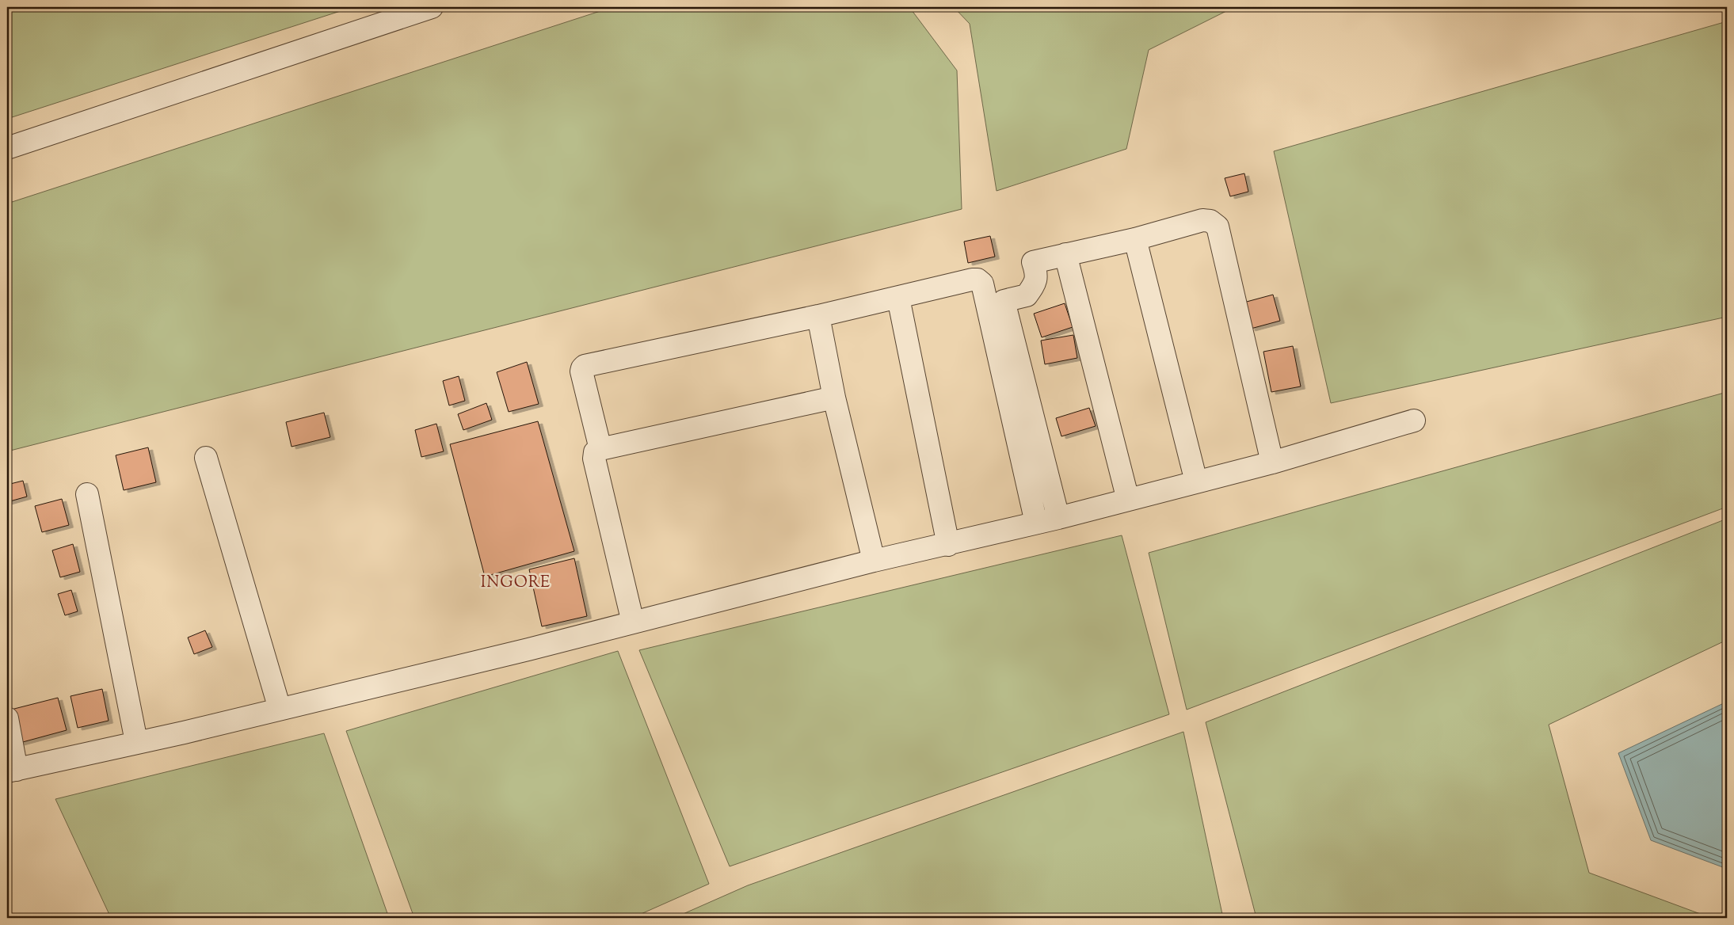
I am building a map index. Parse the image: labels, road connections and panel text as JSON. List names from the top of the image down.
{
  "districts": ["INGORE"]
}
